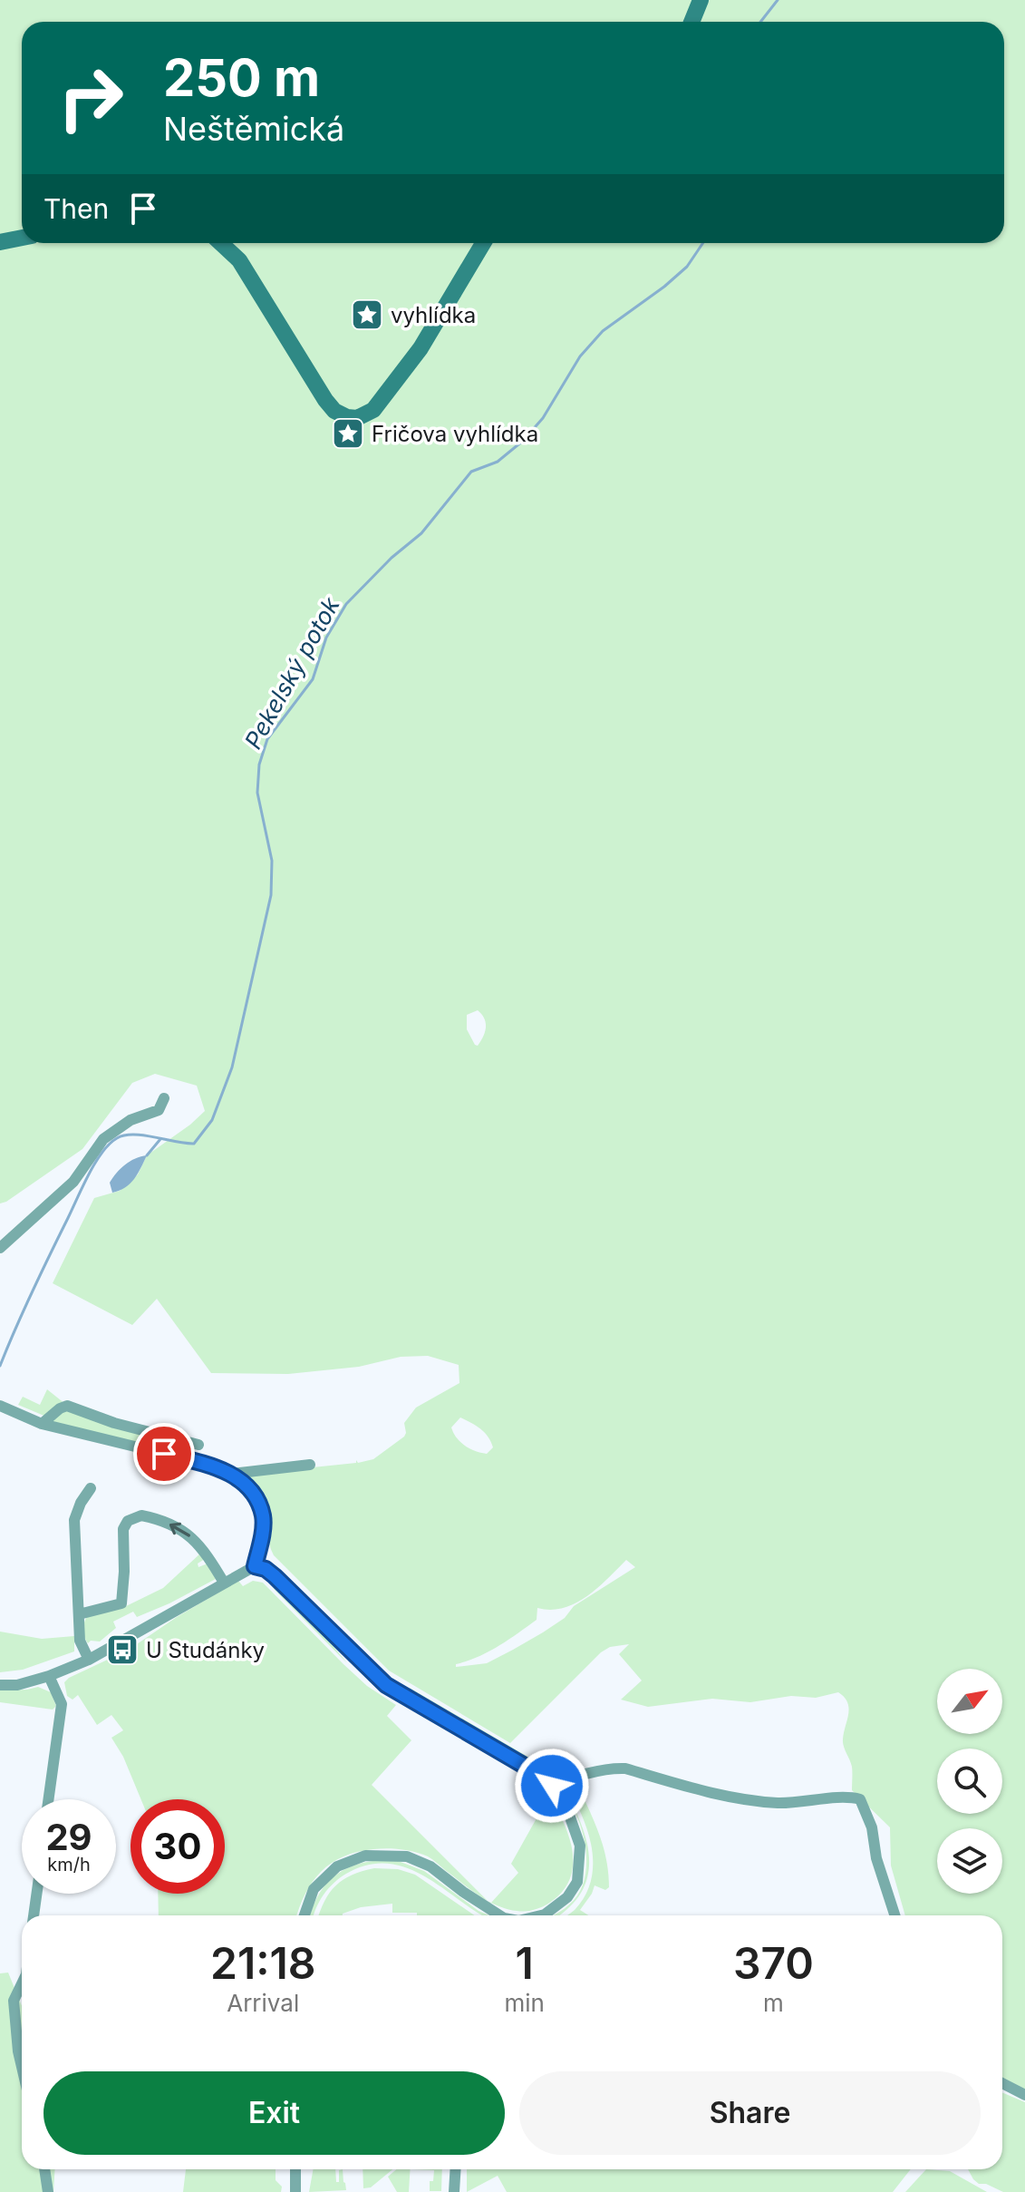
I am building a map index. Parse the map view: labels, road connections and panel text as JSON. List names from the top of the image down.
{
  "water": ["Pekelský potok"],
  "places": {
    "place": ["vyhlídka", "Fričova vyhlídka"],
    "bus stop": ["U Studánky"]
  },
  "north": "top right",
  "page": {
    "turn": ["250 m", "Neštěmická"],
    "then": "Then",
    "speed": "29 km/h",
    "limit": "30",
    "eta": [
      "21:18",
      "Arrival",
      "1",
      "min",
      "370",
      "m"
    ],
    "buttons": ["Exit", "Share"]
  }
}
